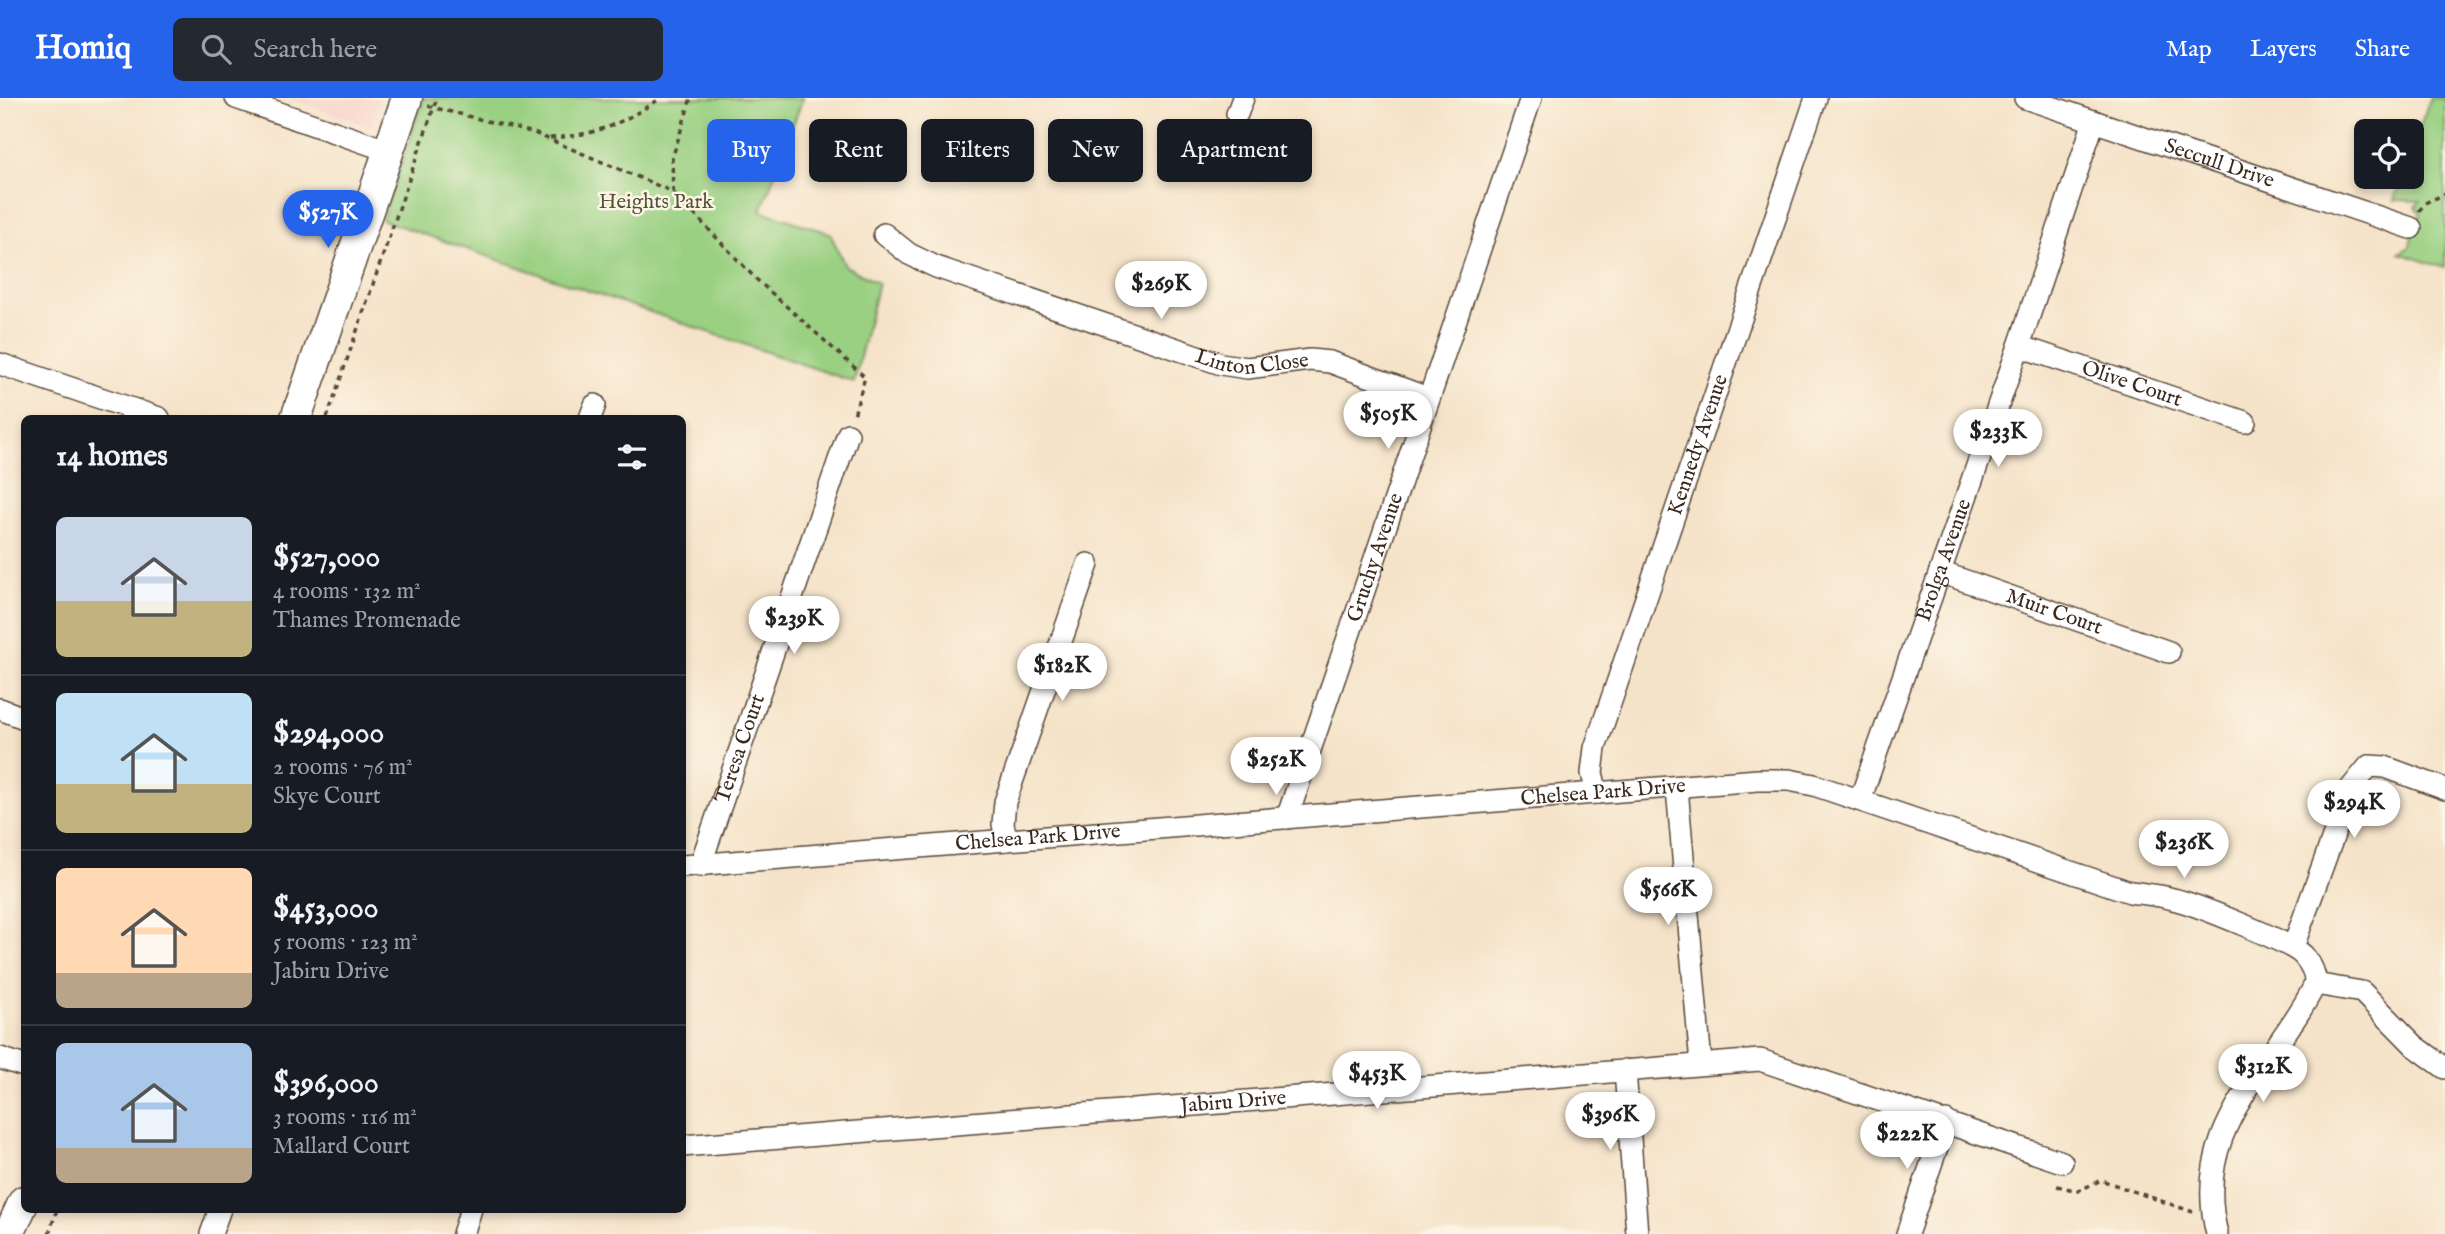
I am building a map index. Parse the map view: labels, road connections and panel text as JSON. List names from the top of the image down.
{
  "streets": {
    "street": [
      "Seccull Drive",
      "Linton Close",
      "Olive Court",
      "Kennedy Avenue",
      "Gruchy Avenue",
      "Brolga Avenue",
      "Muir Court",
      "Teresa Court",
      "Chelsea Park Drive",
      "Jabiru Drive"
    ]
  },
  "crossings": [
    ["Seccull Drive", "Brolga Avenue"],
    ["Linton Close", "Gruchy Avenue"],
    ["Olive Court", "Brolga Avenue"],
    ["Kennedy Avenue", "Chelsea Park Drive"],
    ["Gruchy Avenue", "Chelsea Park Drive"],
    ["Brolga Avenue", "Muir Court"],
    ["Brolga Avenue", "Chelsea Park Drive"],
    ["Teresa Court", "Chelsea Park Drive"]
  ],
  "parks": ["Heights Park"],
  "page": {
    "header": "Homiq",
    "search": "Search here",
    "nav": ["Map", "Layers", "Share"],
    "chip": [
      "Buy",
      "Rent",
      "Filters",
      "New",
      "Apartment"
    ],
    "price": [
      "$527K",
      "$269K",
      "$505K",
      "$233K",
      "$239K",
      "$182K",
      "$252K",
      "$294K",
      "$236K",
      "$566K",
      "$312K",
      "$453K",
      "$396K",
      "$222K"
    ],
    "heading": "14 homes",
    "list": [
      {
        "name": "$527,000",
        "note": "4 rooms · 132 m² · Thames Promenade"
      },
      {
        "name": "$294,000",
        "note": "2 rooms · 76 m² · Skye Court"
      },
      {
        "name": "$453,000",
        "note": "5 rooms · 123 m² · Jabiru Drive"
      },
      {
        "name": "$396,000",
        "note": "3 rooms · 116 m² · Mallard Court"
      }
    ]
  }
}
